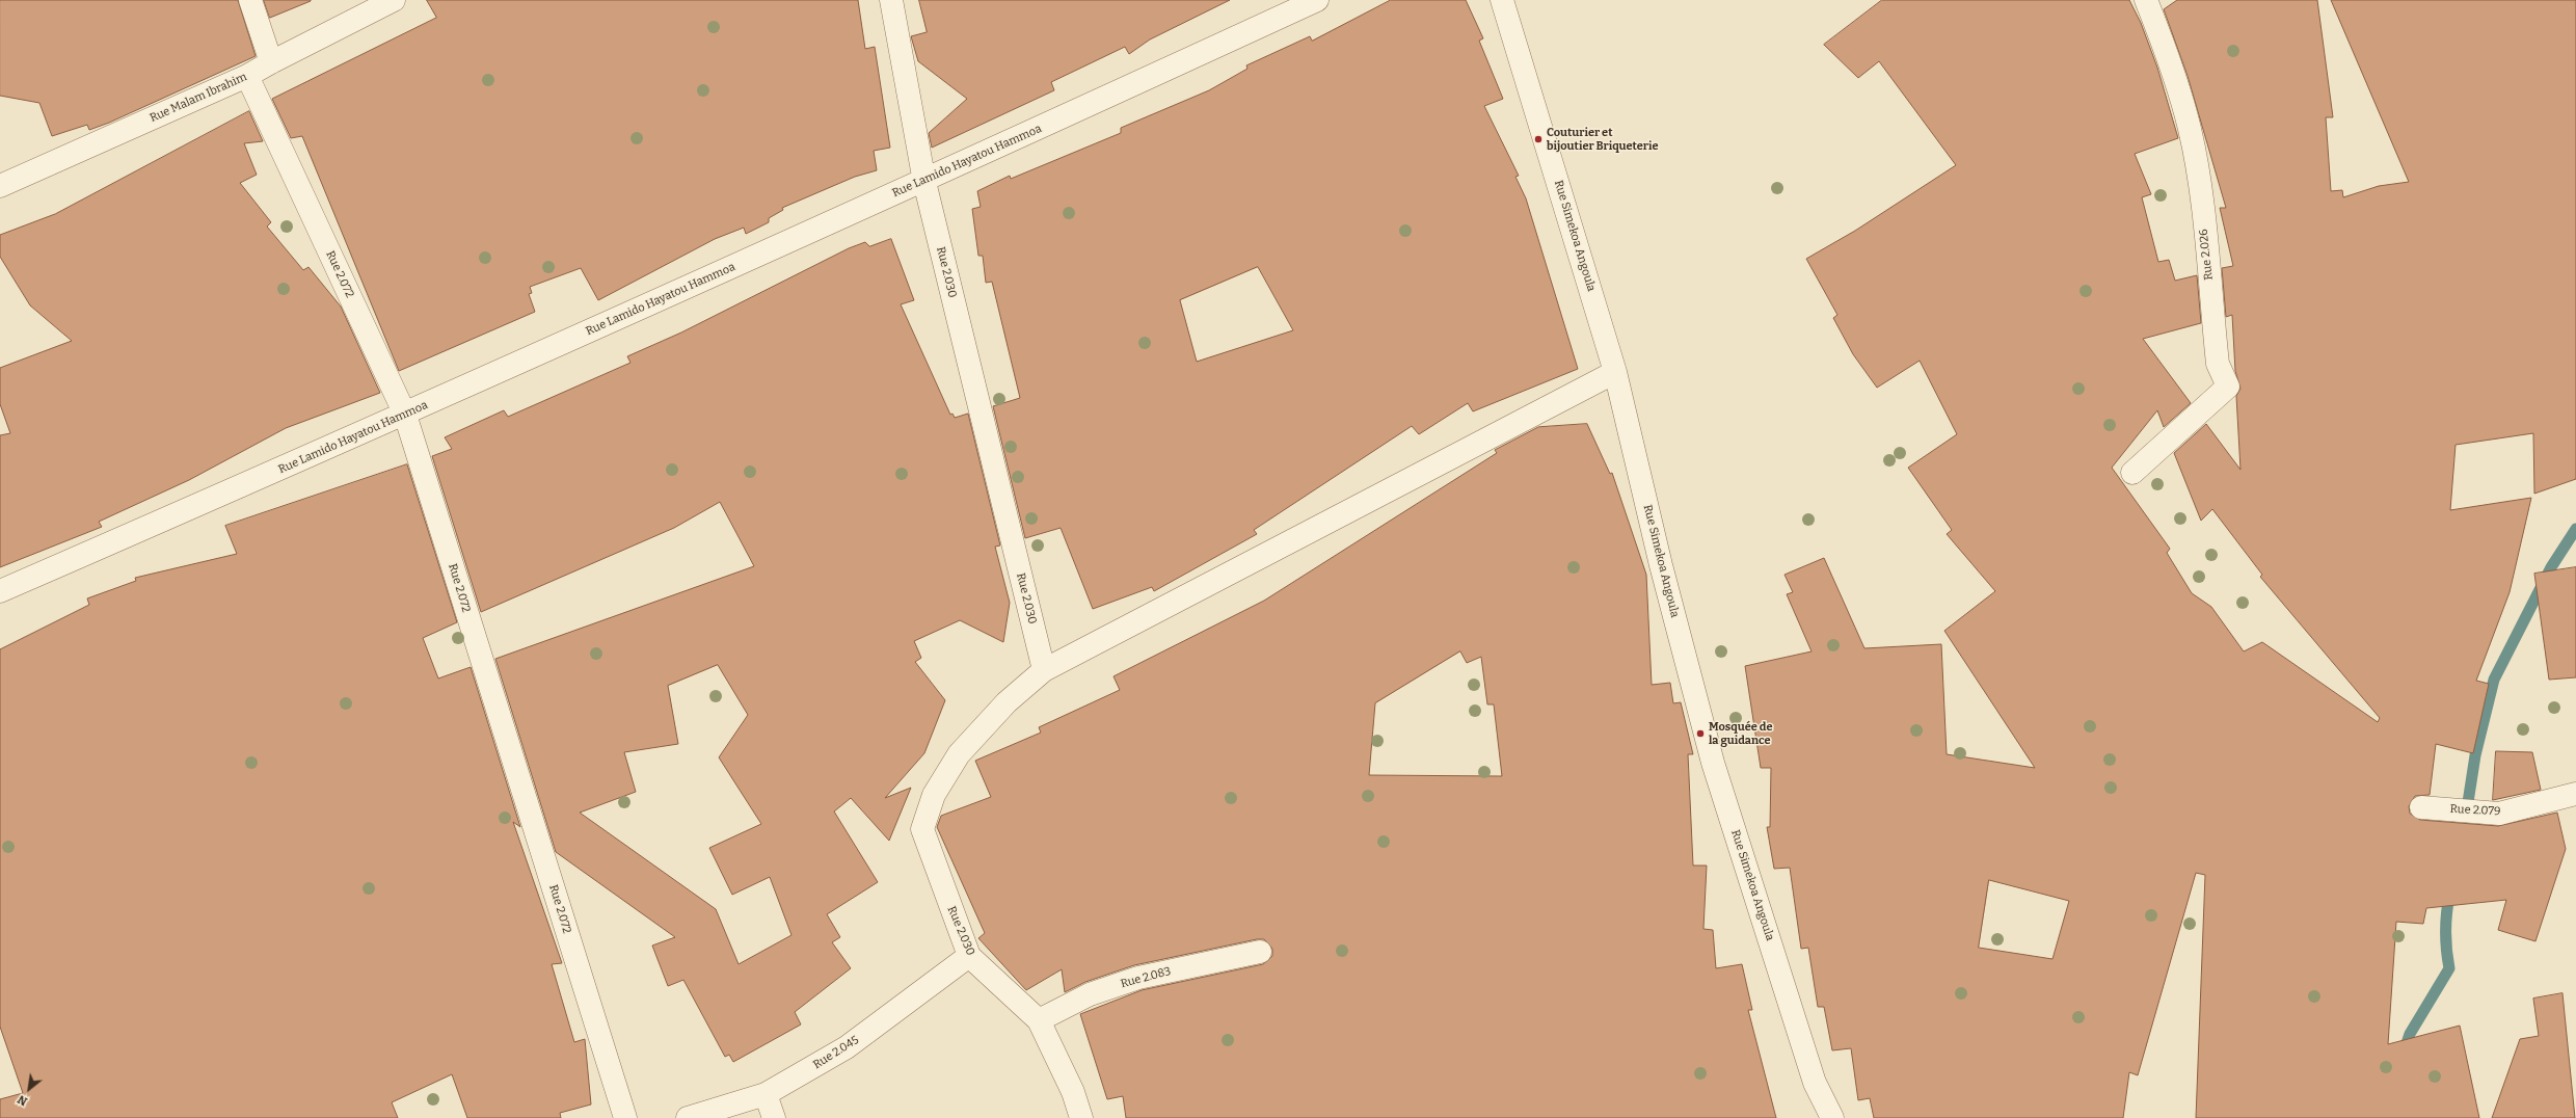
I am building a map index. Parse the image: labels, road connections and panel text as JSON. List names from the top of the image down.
{
  "streets": {
    "street": [
      "Rue Malam Ibrahim",
      "Rue Lamido Hayatou Hammoa",
      "Rue Simekoa Angoula",
      "Rue 2.026",
      "Rue 2.030",
      "Rue 2.072",
      "Rue 2.079",
      "Rue 2.083",
      "Rue 2.045"
    ]
  },
  "crossings": [
    ["Rue Malam Ibrahim", "Rue 2.072"],
    ["Rue Lamido Hayatou Hammoa", "Rue 2.030"],
    ["Rue Lamido Hayatou Hammoa", "Rue 2.072"],
    ["Rue 2.030", "Rue 2.083"],
    ["Rue 2.030", "Rue 2.045"]
  ],
  "places": ["Couturier et bijoutier Briqueterie", "Mosquée de la guidance"],
  "north": "bottom left"
}
